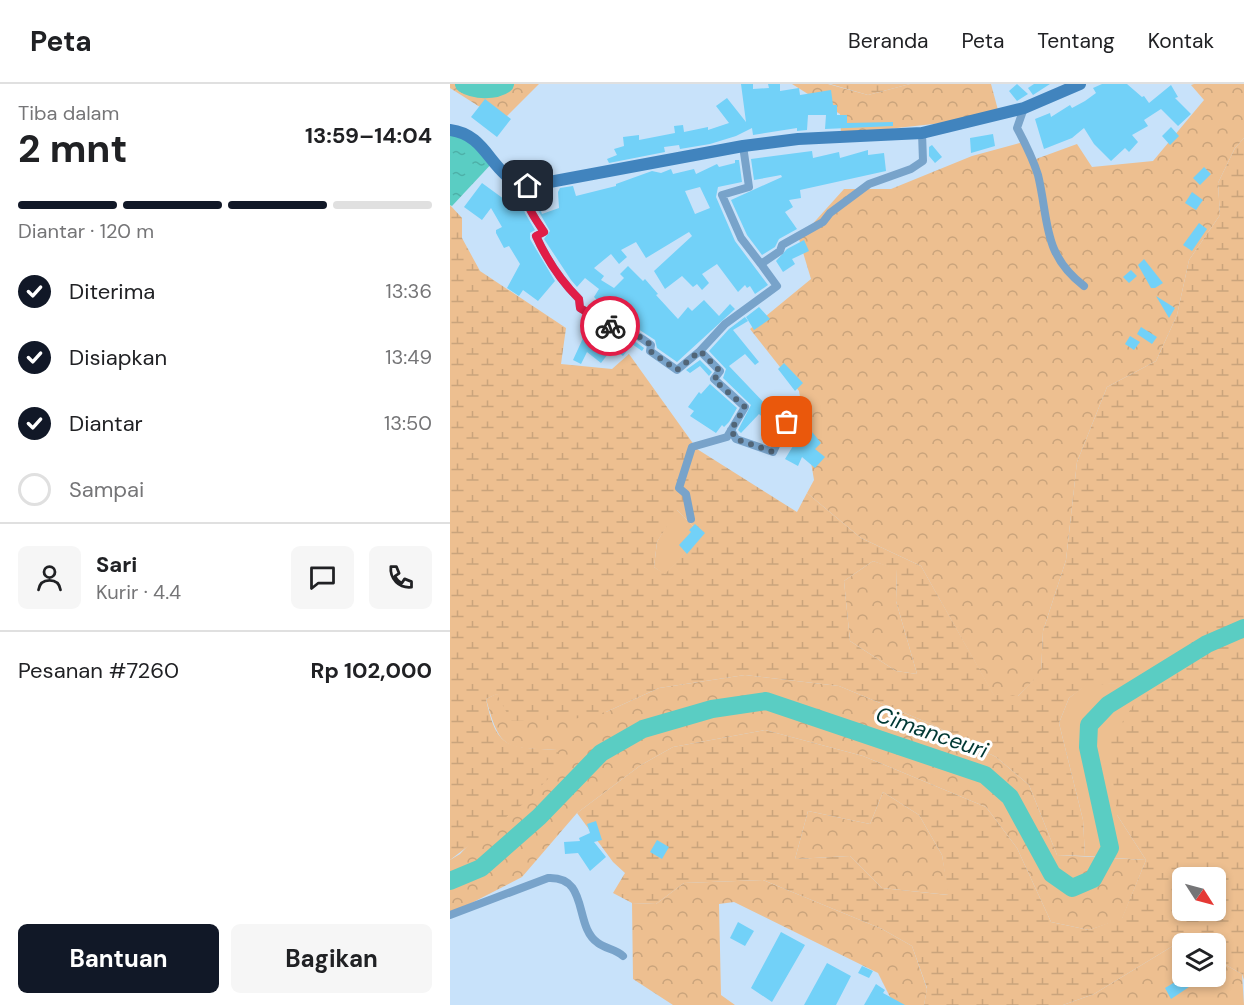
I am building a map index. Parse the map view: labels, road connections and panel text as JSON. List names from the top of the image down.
{
  "water": ["Cimanceuri"],
  "north": "bottom right",
  "page": {
    "header": "Peta",
    "nav": [
      "Beranda",
      "Peta",
      "Tentang",
      "Kontak"
    ],
    "heading": ["2 mnt", "Tiba dalam", "13:59–14:04"],
    "panel": [
      "Sari",
      "Kurir · 4.4",
      "Pesanan #7260",
      "Rp 102,000"
    ],
    "bar": "Diantar · 120 m",
    "list": [
      ["Diterima", "13:36"],
      ["Disiapkan", "13:49"],
      ["Diantar", "13:50"],
      "Sampai"
    ],
    "buttons": ["Bantuan", "Bagikan"]
  }
}
